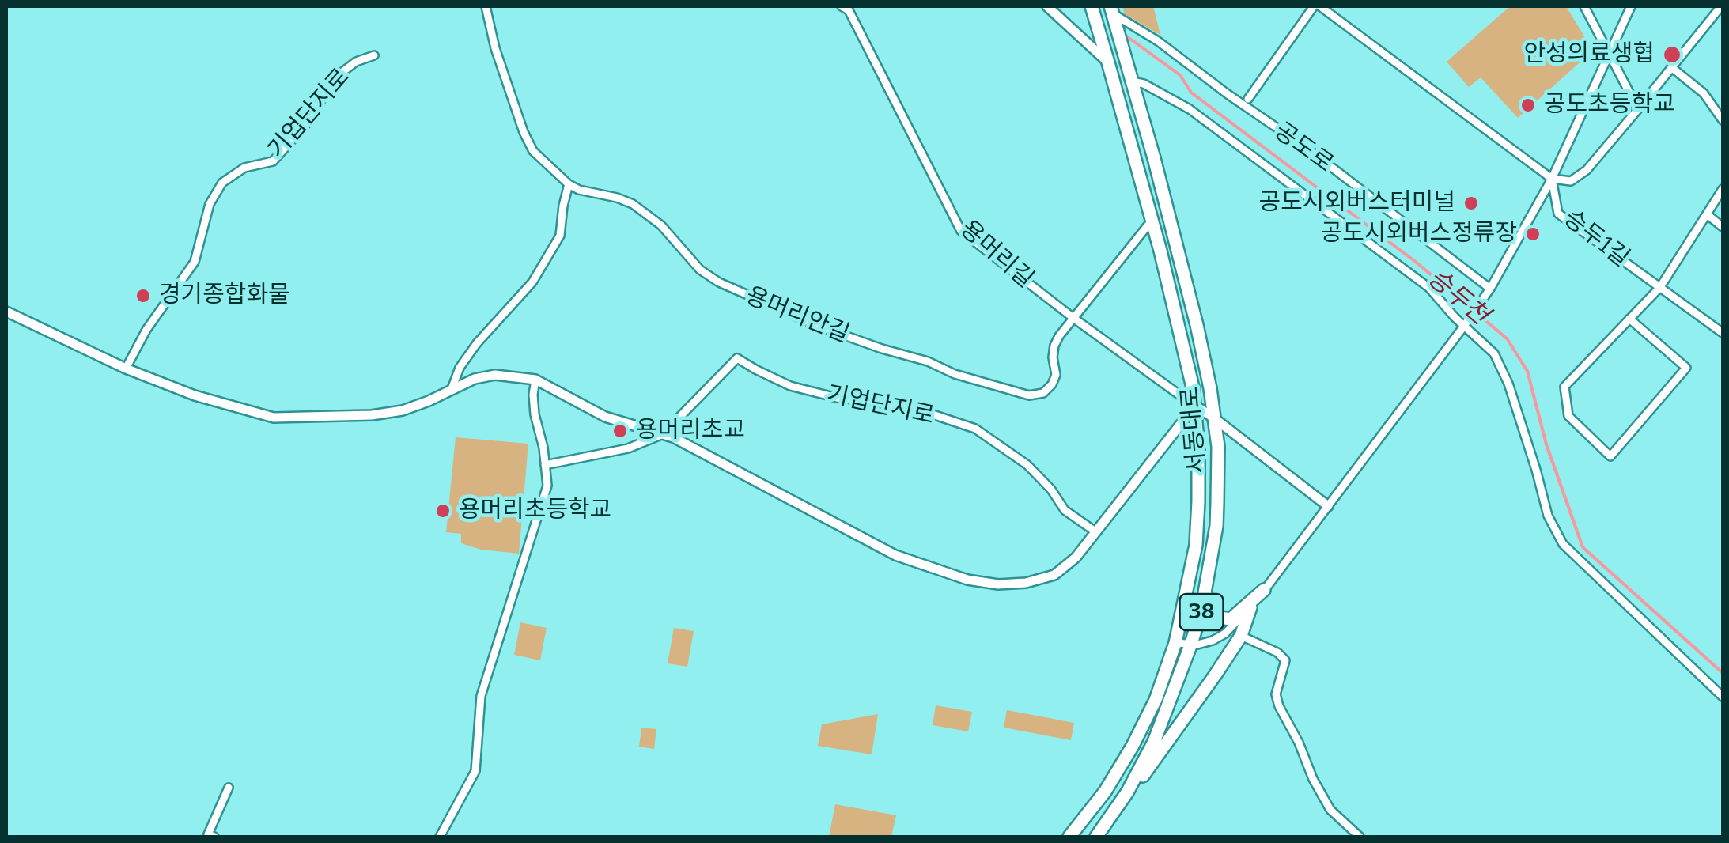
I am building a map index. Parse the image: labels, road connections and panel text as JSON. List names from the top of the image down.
{
  "streets": {
    "main road": ["서동대로", "38"],
    "street": [
      "기업단지로",
      "공도로",
      "승두1길",
      "용머리길",
      "용머리안길"
    ]
  },
  "crossings": [
    ["공도로", "서동대로"],
    ["용머리길", "용머리안길"],
    ["용머리길", "서동대로"],
    ["용머리안길", "서동대로"]
  ],
  "water": ["승두천"],
  "places": [
    "안성의료생협",
    "공도초등학교",
    "공도시외버스터미널",
    "공도시외버스정류장",
    "경기종합화물",
    "용머리초교",
    "용머리초등학교"
  ]
}
